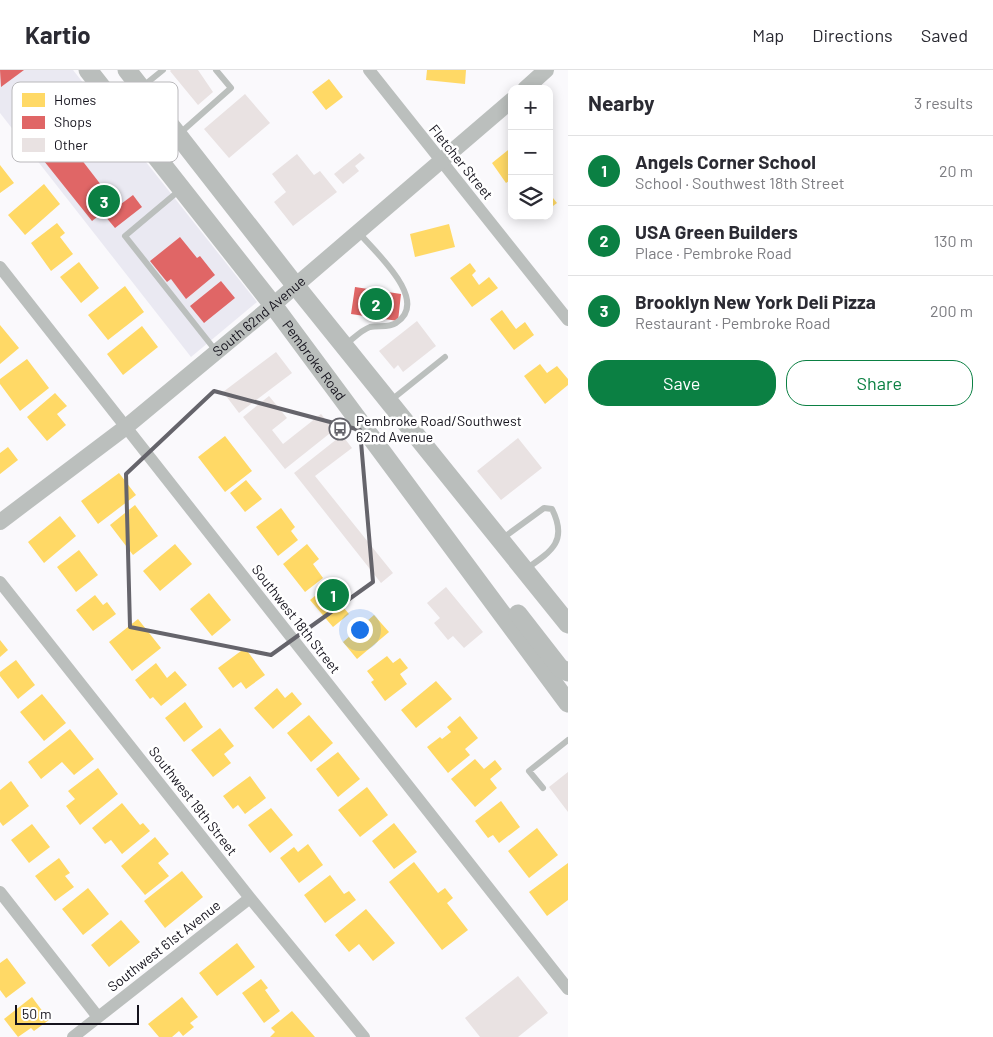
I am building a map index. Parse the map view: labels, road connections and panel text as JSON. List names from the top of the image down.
{
  "streets": {
    "main road": ["Pembroke Road"],
    "street": [
      "Fletcher Street",
      "South 62nd Avenue",
      "Southwest 18th Street",
      "Southwest 19th Street",
      "Southwest 61st Avenue"
    ]
  },
  "crossings": [
    ["Fletcher Street", "South 62nd Avenue"],
    ["South 62nd Avenue", "Pembroke Road"],
    ["South 62nd Avenue", "Southwest 18th Street"],
    ["Southwest 19th Street", "Southwest 61st Avenue"]
  ],
  "places": {
    "bus stop": ["Pembroke Road/Southwest 62nd Avenue"]
  },
  "legend": ["Homes", "Shops", "Other"],
  "scale_bar": "50 m",
  "page": {
    "header": "Kartio",
    "nav": ["Map", "Directions", "Saved"],
    "heading": ["Nearby", "3 results"],
    "map_buttons": ["+", "−"],
    "list": [
      {
        "mark": "1",
        "name": "Angels Corner School",
        "note": "School · Southwest 18th Street",
        "value": "20 m"
      },
      {
        "mark": "2",
        "name": "USA Green Builders",
        "note": "Place · Pembroke Road",
        "value": "130 m"
      },
      {
        "mark": "3",
        "name": "Brooklyn New York Deli Pizza",
        "note": "Restaurant · Pembroke Road",
        "value": "200 m"
      }
    ],
    "pins": ["3", "2", "1"],
    "buttons": ["Save", "Share"],
    "scale": "50 m"
  }
}
